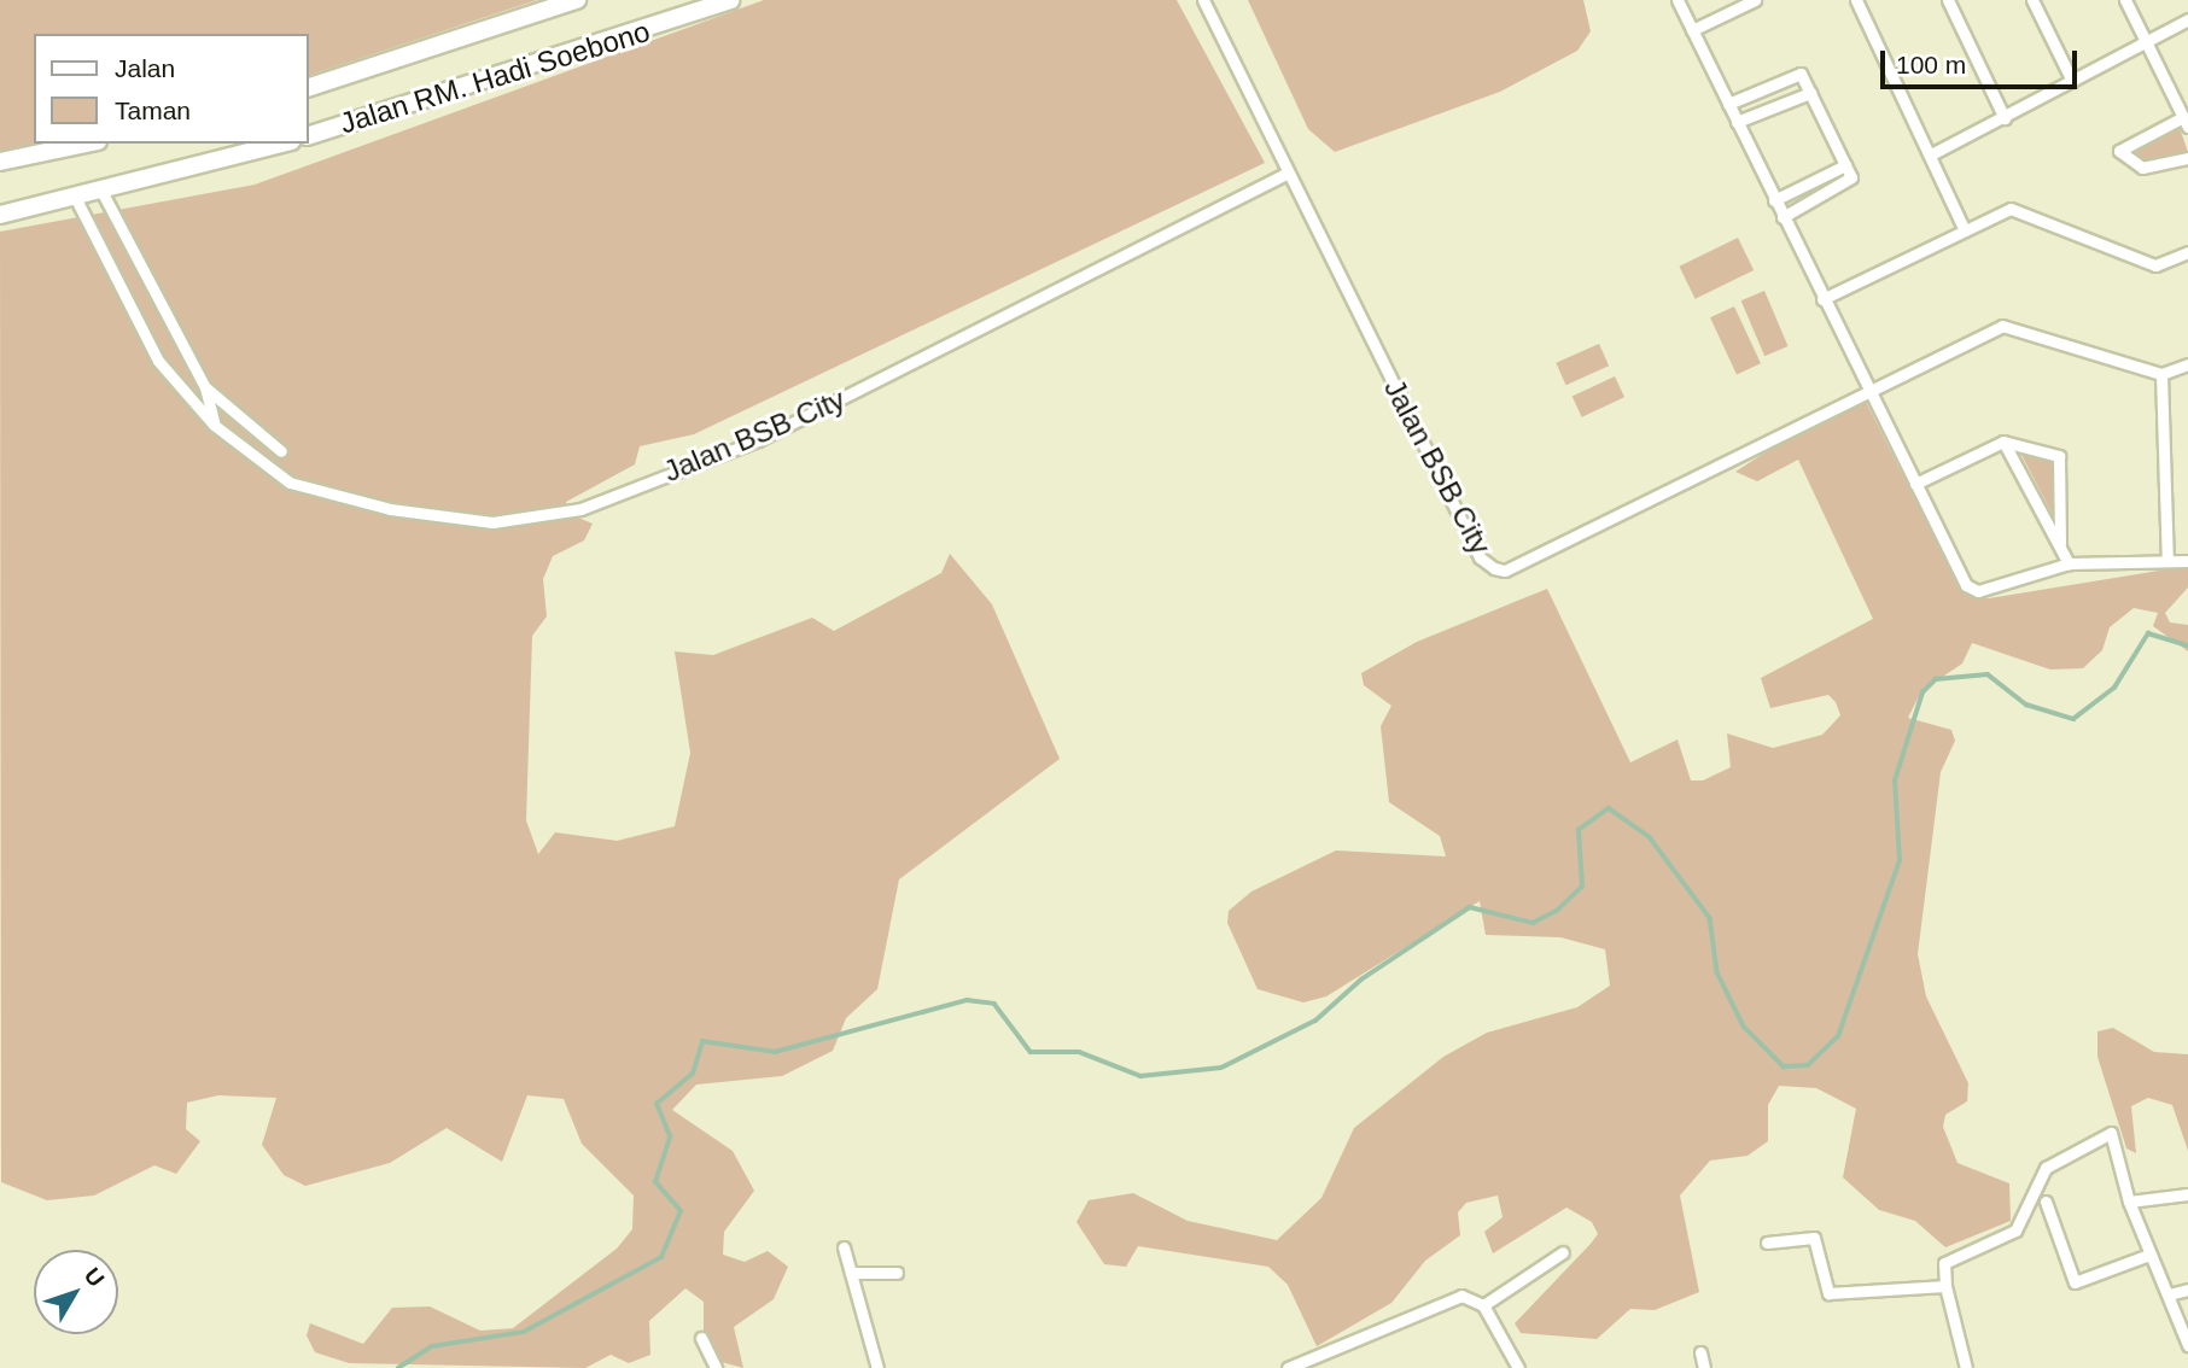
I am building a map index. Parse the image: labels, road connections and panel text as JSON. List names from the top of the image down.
{
  "streets": {
    "main road": ["Jalan RM. Hadi Soebono"],
    "street": ["Jalan BSB City"]
  },
  "legend": ["Jalan", "Taman"],
  "scale_bar": "100 m",
  "north": "top right"
}
